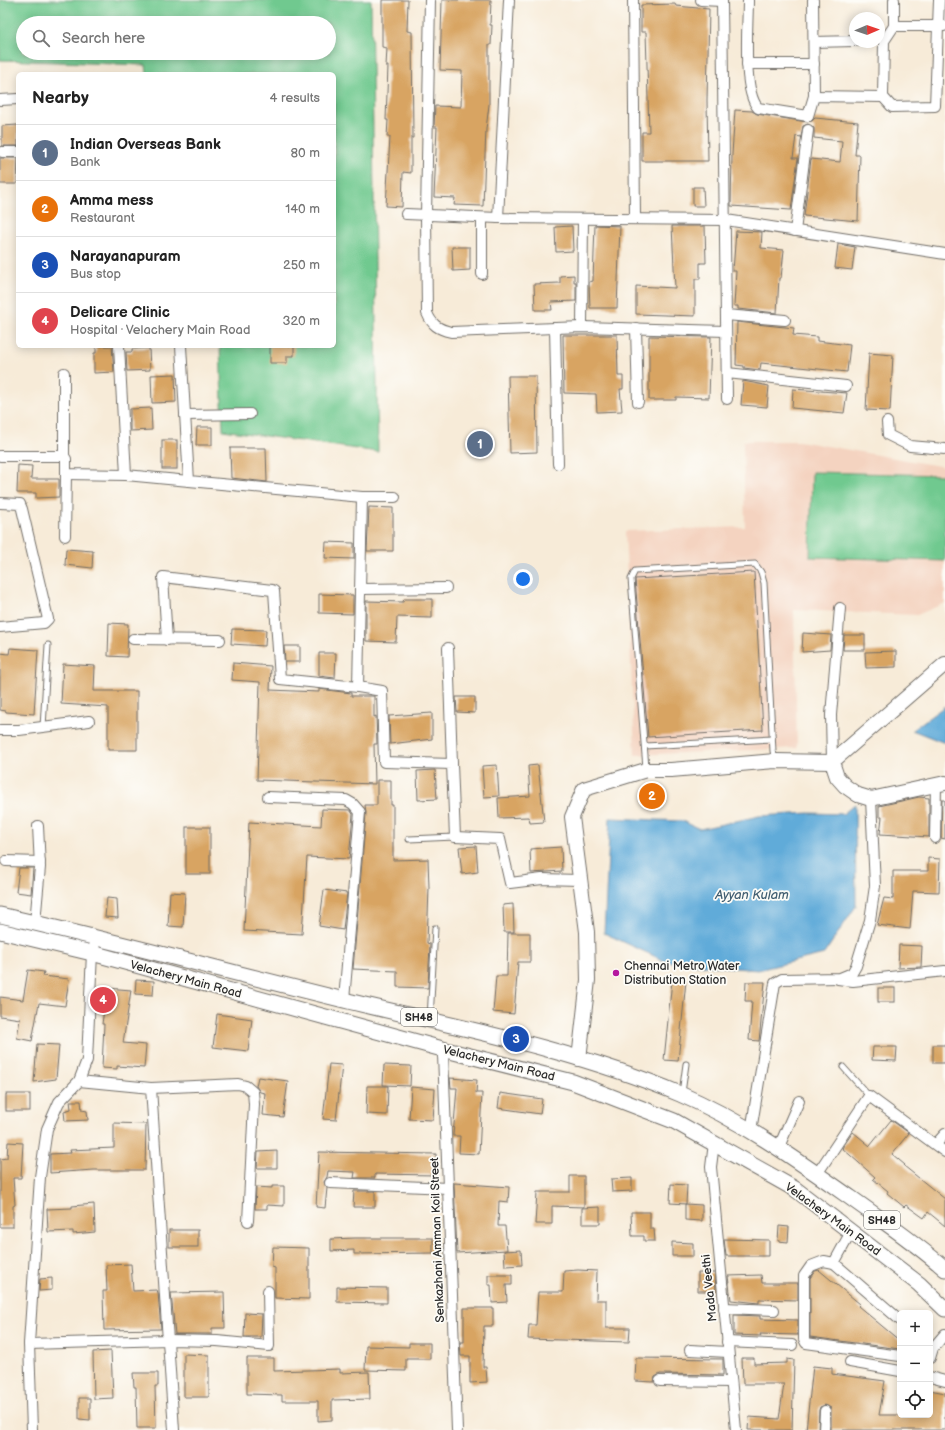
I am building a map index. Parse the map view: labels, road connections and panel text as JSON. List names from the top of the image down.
{
  "streets": {
    "main road": ["Velachery Main Road", "SH48"],
    "street": ["Senkazhani Amman Koil Street", "Mada Veethi"]
  },
  "crossings": [
    ["Velachery Main Road", "Senkazhani Amman Koil Street"],
    ["Velachery Main Road", "Mada Veethi"]
  ],
  "water": ["Ayyan Kulam"],
  "places": ["Chennai Metro Water Distribution Station"],
  "north": "right",
  "page": {
    "search": "Search here",
    "heading": ["Nearby", "4 results"],
    "list": [
      {
        "mark": "1",
        "name": "Indian Overseas Bank",
        "note": "Bank",
        "value": "80 m"
      },
      {
        "mark": "2",
        "name": "Amma mess",
        "note": "Restaurant",
        "value": "140 m"
      },
      {
        "mark": "3",
        "name": "Narayanapuram",
        "note": "Bus stop",
        "value": "250 m"
      },
      {
        "mark": "4",
        "name": "Delicare Clinic",
        "note": "Hospital · Velachery Main Road",
        "value": "320 m"
      }
    ],
    "pins": [
      "1",
      "2",
      "4",
      "3"
    ],
    "map_buttons": ["+", "−"]
  }
}
